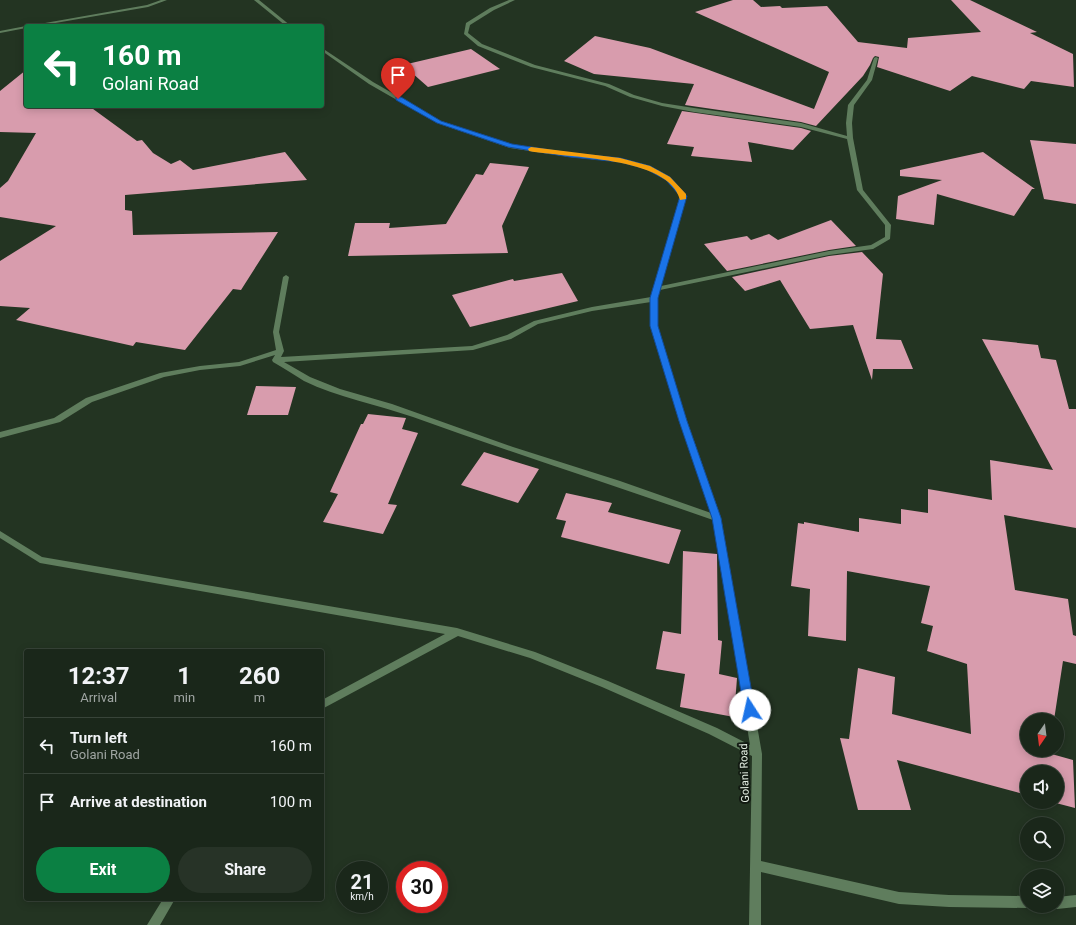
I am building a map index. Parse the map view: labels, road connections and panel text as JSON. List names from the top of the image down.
{
  "streets": {
    "street": ["Golani Road"]
  },
  "north": "bottom",
  "page": {
    "turn": ["160 m", "Golani Road"],
    "eta": [
      "12:37",
      "Arrival",
      "1",
      "min",
      "260",
      "m"
    ],
    "list": [
      {
        "name": "Turn left",
        "note": "Golani Road",
        "value": "160 m"
      },
      {
        "name": "Arrive at destination",
        "value": "100 m"
      }
    ],
    "buttons": ["Exit", "Share"],
    "speed": "21 km/h",
    "limit": "30"
  }
}
